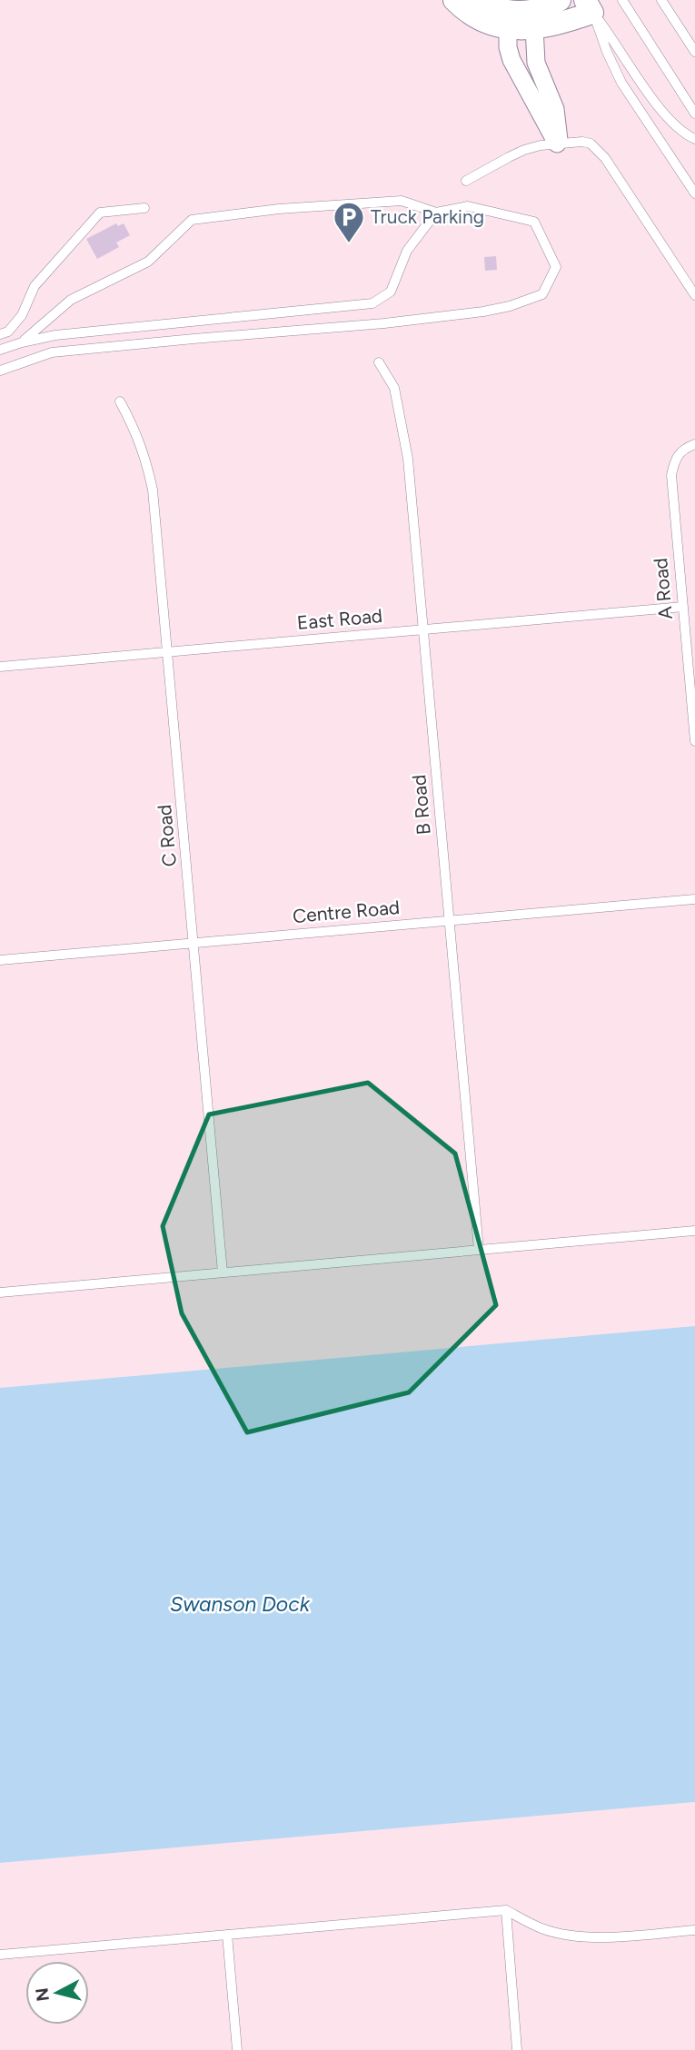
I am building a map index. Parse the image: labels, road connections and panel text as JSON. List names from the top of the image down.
{
  "streets": {
    "lane": [
      "A Road",
      "East Road",
      "B Road",
      "C Road",
      "Centre Road"
    ]
  },
  "crossings": [
    ["A Road", "East Road"],
    ["East Road", "B Road"],
    ["East Road", "C Road"],
    ["B Road", "Centre Road"],
    ["C Road", "Centre Road"]
  ],
  "water": ["Swanson Dock"],
  "places": {
    "parking": ["Truck Parking"]
  },
  "north": "left"
}
